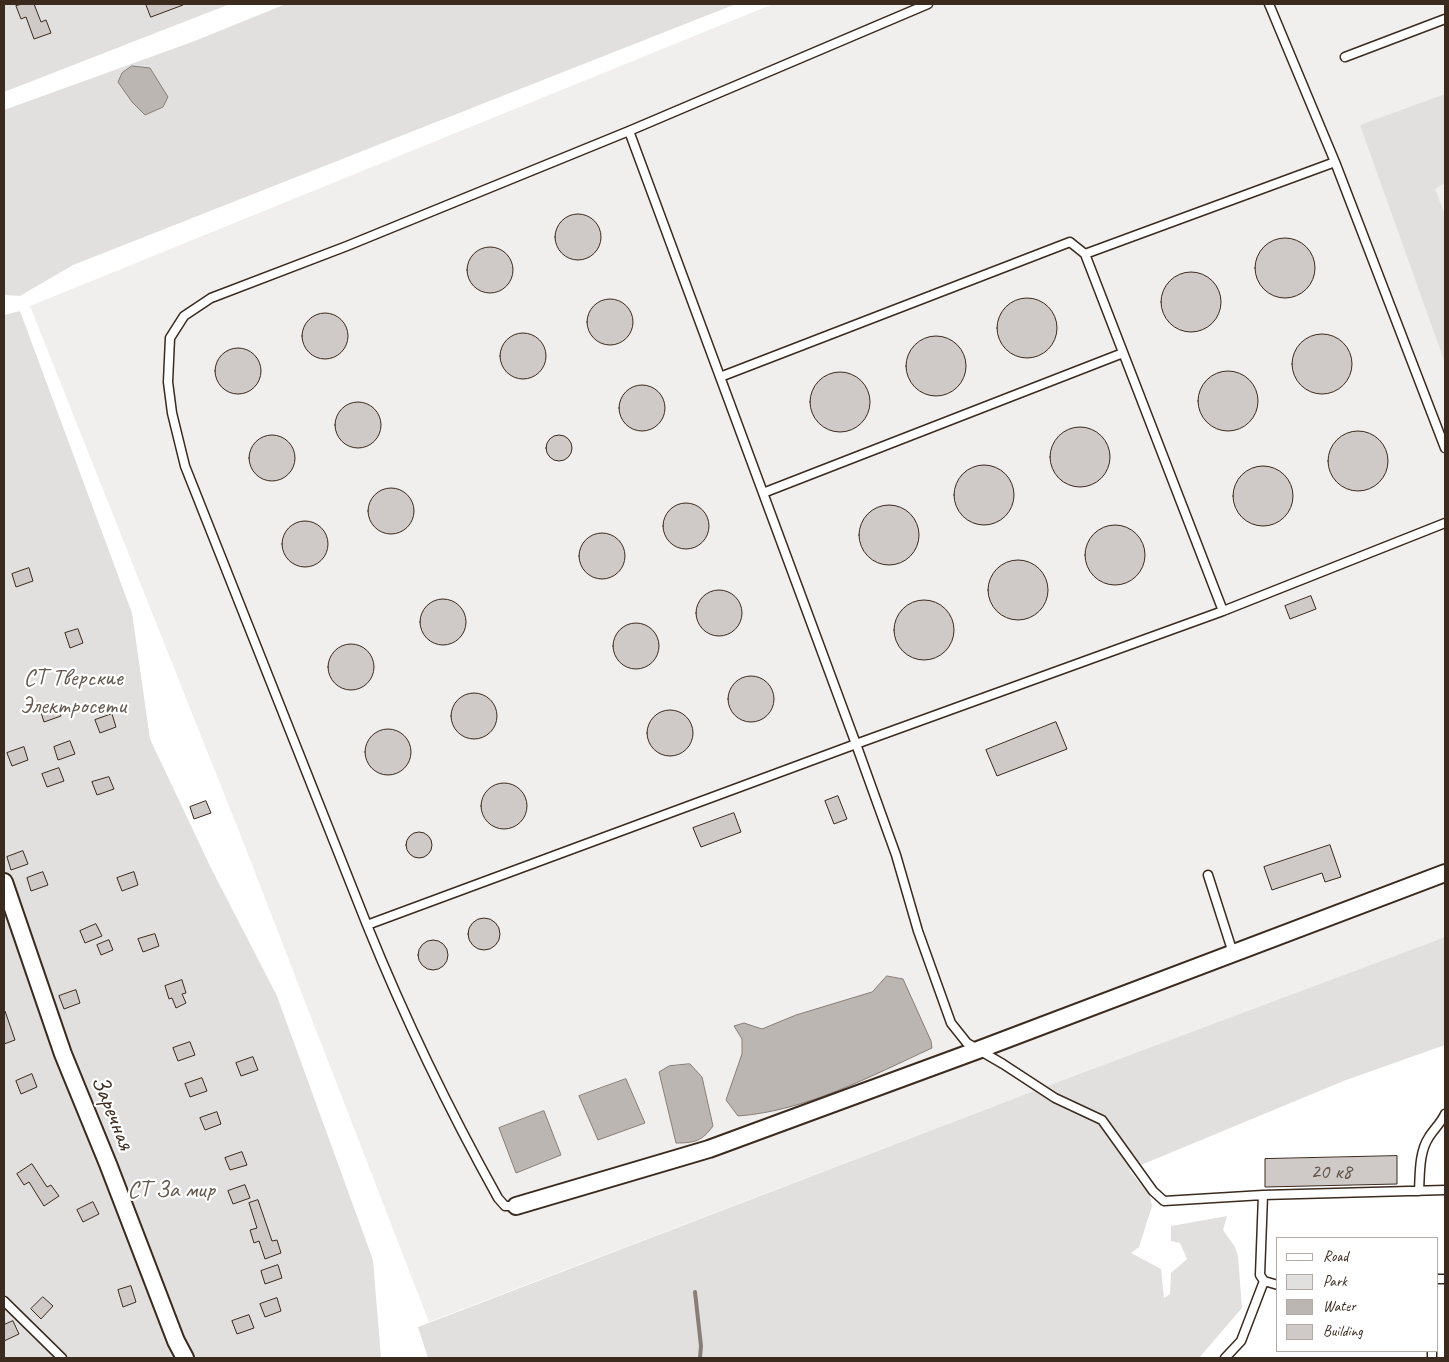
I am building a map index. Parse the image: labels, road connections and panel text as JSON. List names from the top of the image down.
{
  "streets": {
    "street": ["Заречная"]
  },
  "parks": ["СТ Тверские Электросети", "СТ За мир"],
  "house_numbers": ["20 к8"],
  "legend": [
    "Road",
    "Park",
    "Water",
    "Building"
  ]
}
